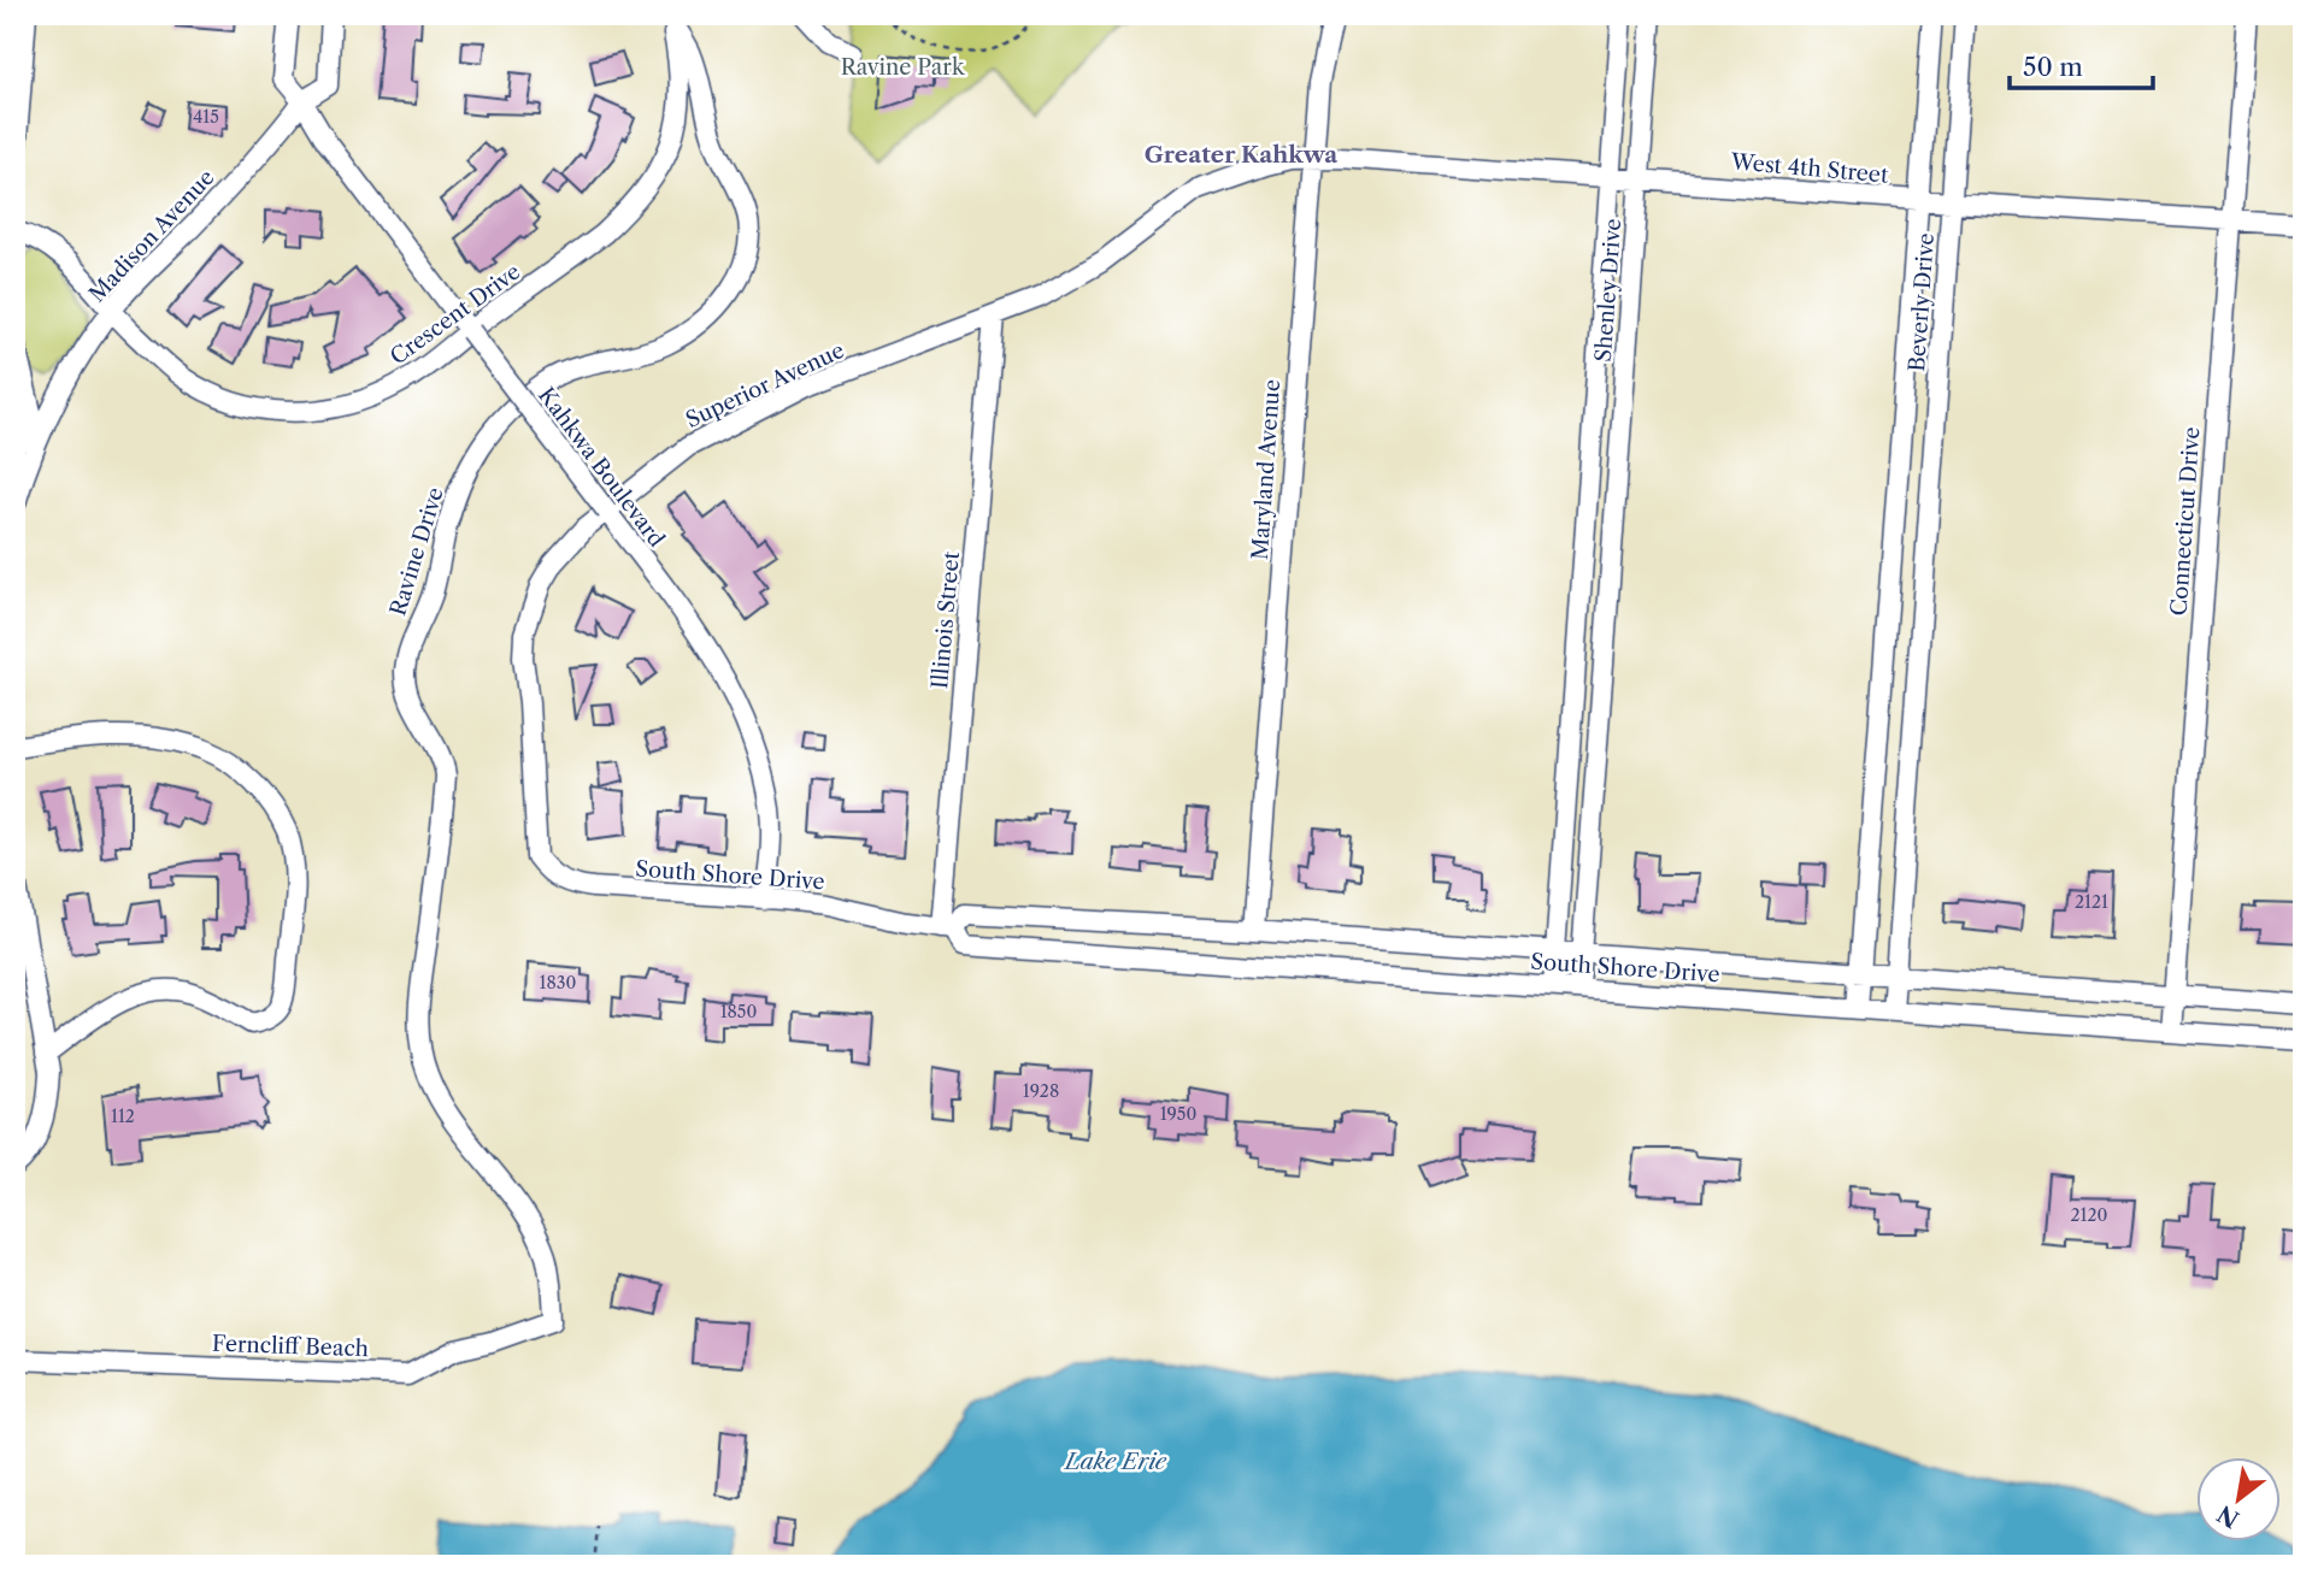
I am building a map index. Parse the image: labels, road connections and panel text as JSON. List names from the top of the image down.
{
  "streets": {
    "street": [
      "West 4th Street",
      "Madison Avenue",
      "Shenley Drive",
      "Beverly Drive",
      "Crescent Drive",
      "Superior Avenue",
      "Kahkwa Boulevard",
      "Maryland Avenue",
      "Connecticut Drive",
      "Ravine Drive",
      "Illinois Street",
      "South Shore Drive",
      "Ferncliff Beach"
    ]
  },
  "crossings": [
    ["West 4th Street", "Shenley Drive"],
    ["West 4th Street", "Beverly Drive"],
    ["West 4th Street", "Superior Avenue"],
    ["West 4th Street", "Maryland Avenue"],
    ["West 4th Street", "Connecticut Drive"],
    ["Madison Avenue", "Crescent Drive"],
    ["Madison Avenue", "Kahkwa Boulevard"],
    ["Shenley Drive", "South Shore Drive"],
    ["Beverly Drive", "South Shore Drive"],
    ["Crescent Drive", "Kahkwa Boulevard"],
    ["Crescent Drive", "Ravine Drive"],
    ["Superior Avenue", "Kahkwa Boulevard"],
    ["Superior Avenue", "Maryland Avenue"],
    ["Superior Avenue", "Illinois Street"],
    ["Superior Avenue", "South Shore Drive"],
    ["Kahkwa Boulevard", "South Shore Drive"],
    ["Maryland Avenue", "South Shore Drive"],
    ["Connecticut Drive", "South Shore Drive"],
    ["Ravine Drive", "Ferncliff Beach"],
    ["Illinois Street", "South Shore Drive"]
  ],
  "districts": ["Greater Kahkwa"],
  "water": ["Lake Erie"],
  "parks": ["Ravine Park"],
  "house_numbers": [
    "415",
    "2121",
    "1830",
    "1850",
    "1928",
    "1950",
    "112",
    "2120"
  ],
  "scale_bar": "50 m",
  "north": "bottom left"
}
